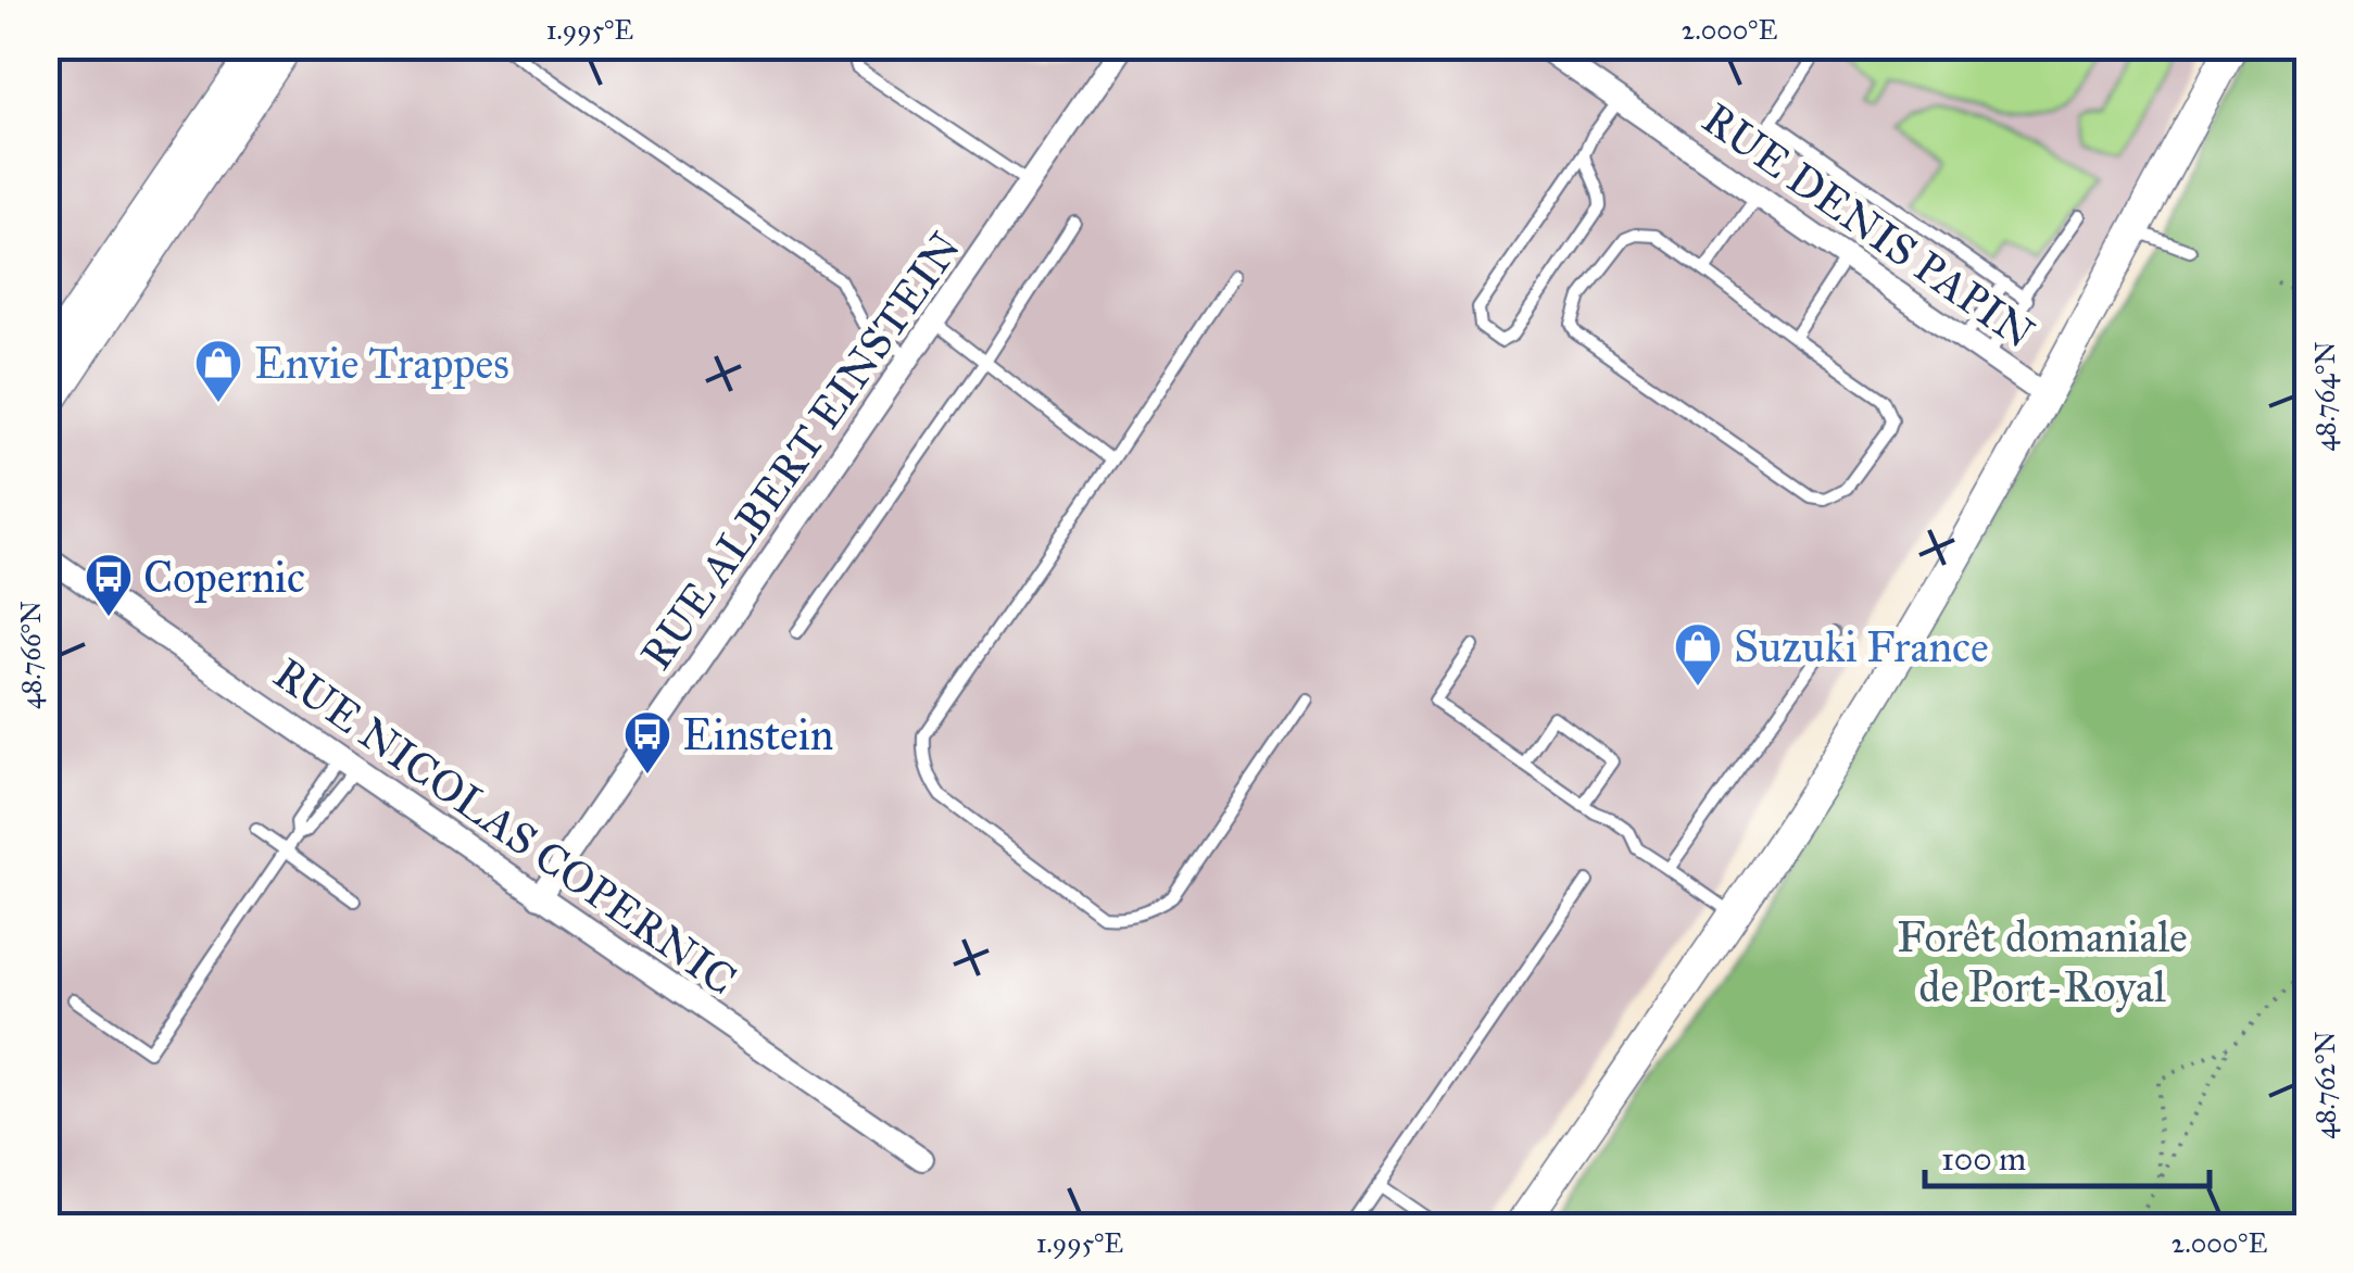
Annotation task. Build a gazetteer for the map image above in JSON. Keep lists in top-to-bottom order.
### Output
{
  "streets": {
    "street": ["RUE DENIS PAPIN", "RUE ALBERT EINSTEIN", "RUE NICOLAS COPERNIC"]
  },
  "crossings": [
    ["RUE ALBERT EINSTEIN", "RUE NICOLAS COPERNIC"]
  ],
  "parks": ["Forêt domaniale de Port-Royal"],
  "places": {
    "shop": ["Envie Trappes", "Suzuki France"],
    "bus stop": ["Copernic", "Einstein"]
  },
  "scale_bar": "100 m",
  "coordinates": [
    "1.995°E",
    "2.000°E",
    "48.764°N",
    "48.766°N",
    "48.762°N"
  ]
}
